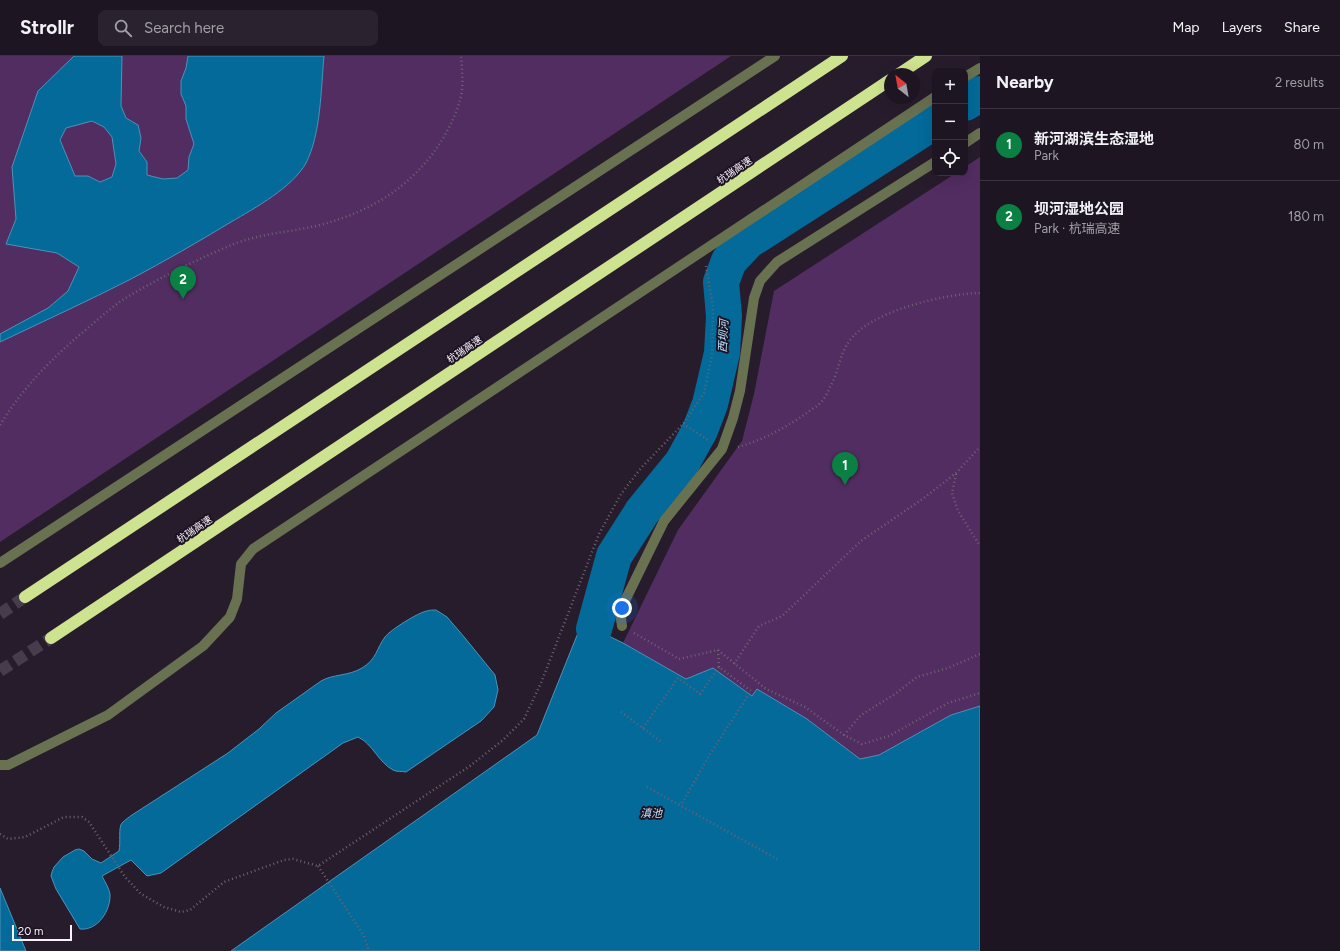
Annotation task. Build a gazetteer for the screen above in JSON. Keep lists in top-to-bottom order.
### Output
{
  "streets": {
    "highway": ["杭瑞高速"]
  },
  "water": ["西坝河", "滇池"],
  "scale_bar": "20 m",
  "north": "top left",
  "page": {
    "header": "Strollr",
    "search": "Search here",
    "nav": ["Map", "Layers", "Share"],
    "heading": ["Nearby", "2 results"],
    "map_buttons": ["+", "−"],
    "list": [
      {
        "mark": "1",
        "name": "新河湖滨生态湿地",
        "note": "Park",
        "value": "80 m"
      },
      {
        "mark": "2",
        "name": "坝河湿地公园",
        "note": "Park · 杭瑞高速",
        "value": "180 m"
      }
    ],
    "pins": ["2", "1"],
    "scale": "20 m"
  }
}
